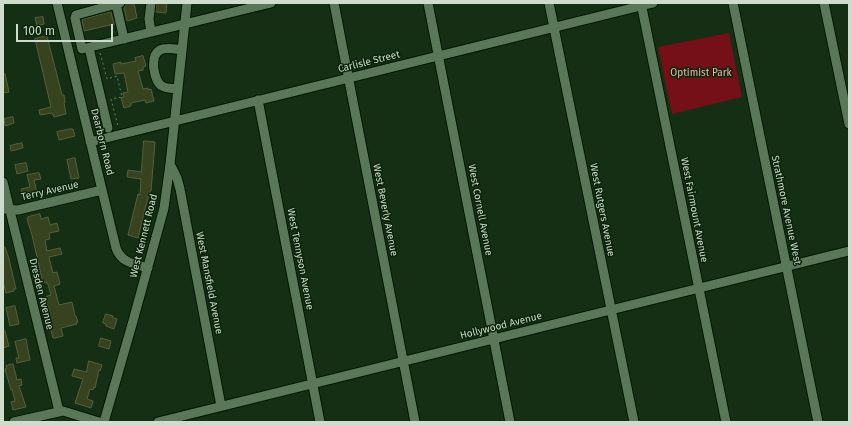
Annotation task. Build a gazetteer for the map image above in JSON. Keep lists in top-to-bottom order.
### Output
{
  "streets": {
    "street": [
      "Carlisle Street",
      "Dearborn Road",
      "Terry Avenue",
      "West Beverly Avenue",
      "West Cornell Avenue",
      "West Rutgers Avenue",
      "West Fairmount Avenue",
      "Strathmore Avenue West",
      "West Kennett Road",
      "West Tennyson Avenue",
      "West Mansfield Avenue",
      "Dresden Avenue",
      "Hollywood Avenue"
    ]
  },
  "crossings": [
    ["Carlisle Street", "Dearborn Road"],
    ["Carlisle Street", "West Beverly Avenue"],
    ["Carlisle Street", "West Cornell Avenue"],
    ["Carlisle Street", "West Rutgers Avenue"],
    ["Carlisle Street", "West Fairmount Avenue"],
    ["Carlisle Street", "West Kennett Road"],
    ["Carlisle Street", "West Tennyson Avenue"],
    ["Dearborn Road", "Terry Avenue"],
    ["Dearborn Road", "West Kennett Road"],
    ["Terry Avenue", "Dresden Avenue"],
    ["West Beverly Avenue", "Hollywood Avenue"],
    ["West Cornell Avenue", "Hollywood Avenue"],
    ["West Rutgers Avenue", "Hollywood Avenue"],
    ["West Fairmount Avenue", "Hollywood Avenue"],
    ["Strathmore Avenue West", "Hollywood Avenue"],
    ["West Kennett Road", "West Mansfield Avenue"],
    ["West Tennyson Avenue", "Hollywood Avenue"],
    ["West Mansfield Avenue", "Hollywood Avenue"]
  ],
  "parks": ["Optimist Park"],
  "scale_bar": "100 m"
}
